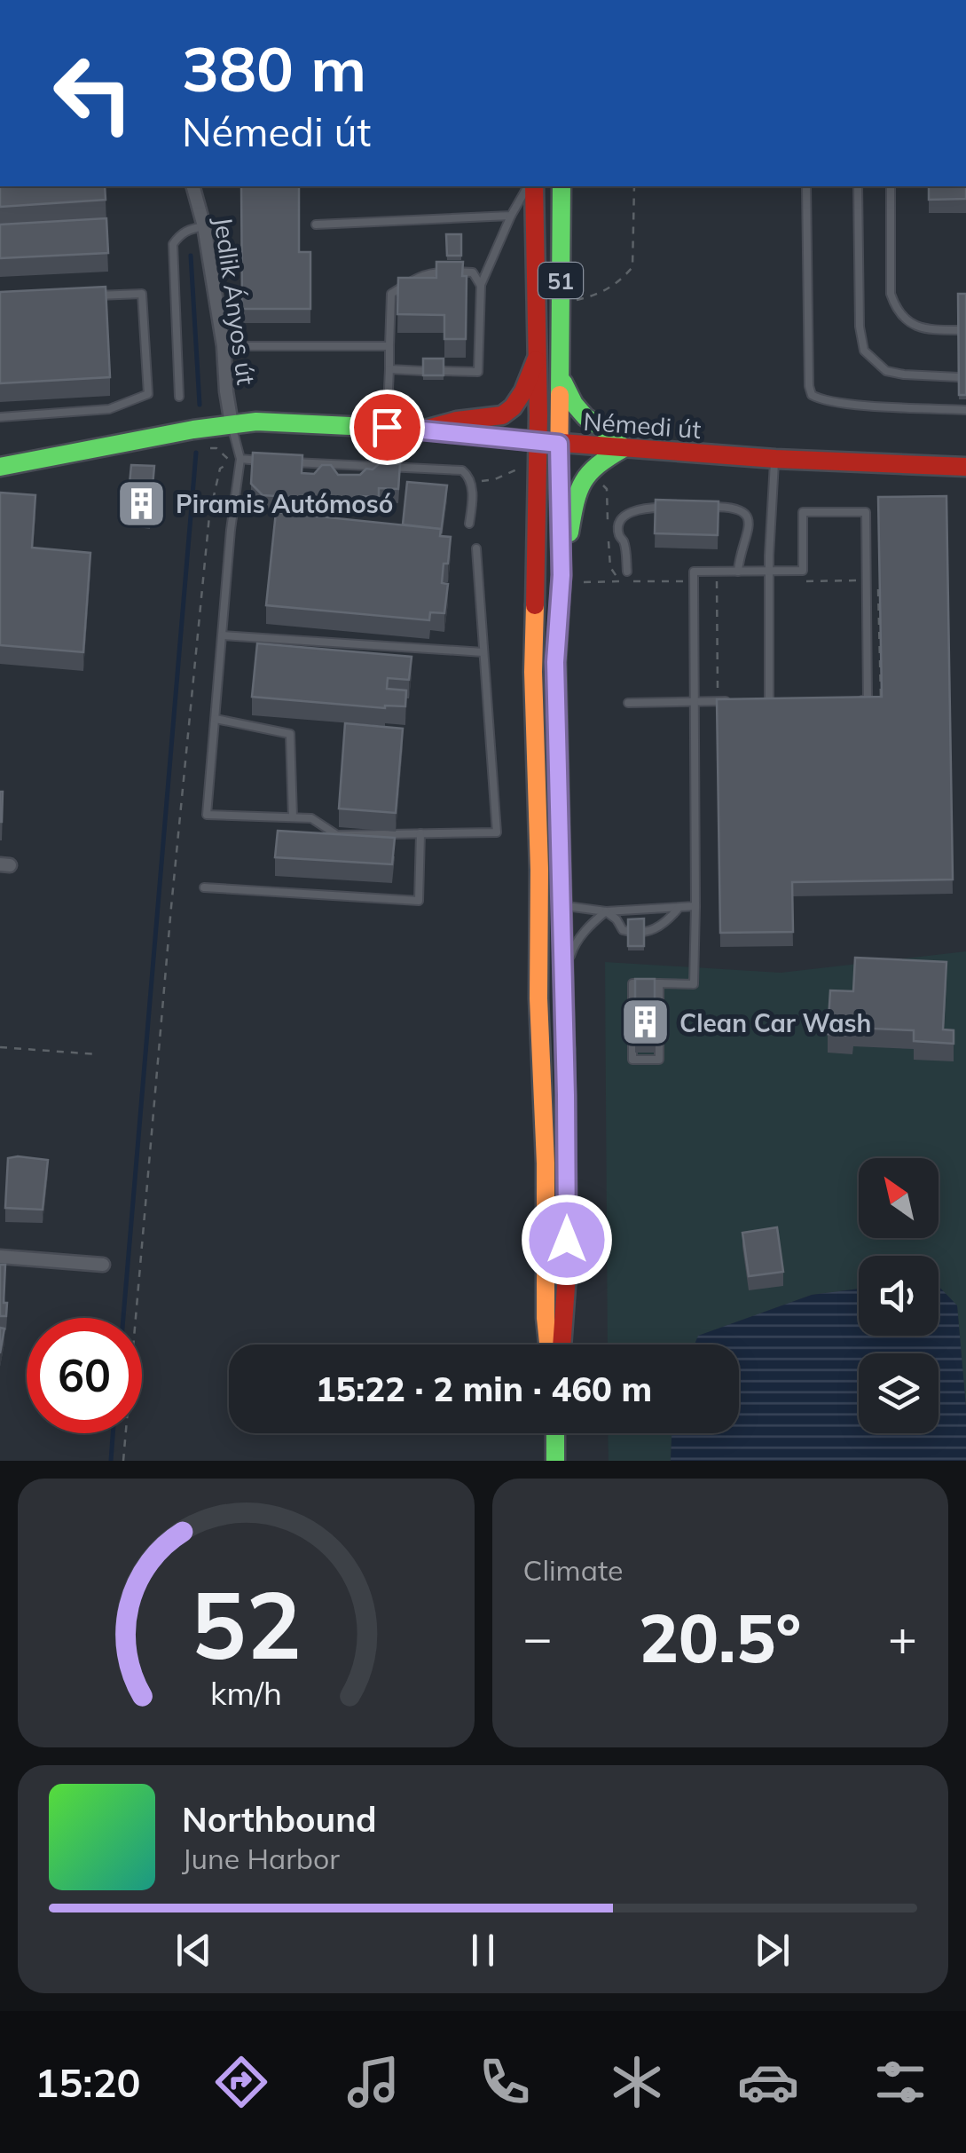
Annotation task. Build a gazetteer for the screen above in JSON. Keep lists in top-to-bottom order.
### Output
{
  "streets": {
    "main road": ["51", "Némedi út"],
    "street": ["Jedlik Ányos út"]
  },
  "crossings": [
    ["51", "Némedi út"],
    ["Jedlik Ányos út", "Némedi út"]
  ],
  "places": {
    "building": ["Piramis Autómosó", "Clean Car Wash"]
  },
  "north": "top left",
  "page": {
    "turn": ["380 m", "Némedi út"],
    "limit": "60",
    "trip": "15:22 · 2 min · 460 m",
    "tile": "Climate",
    "heat": ["−", "20.5°", "+"],
    "song": ["Northbound", "June Harbor"],
    "tabs": "15:20",
    "gauge": ["52", "km/h"]
  }
}
